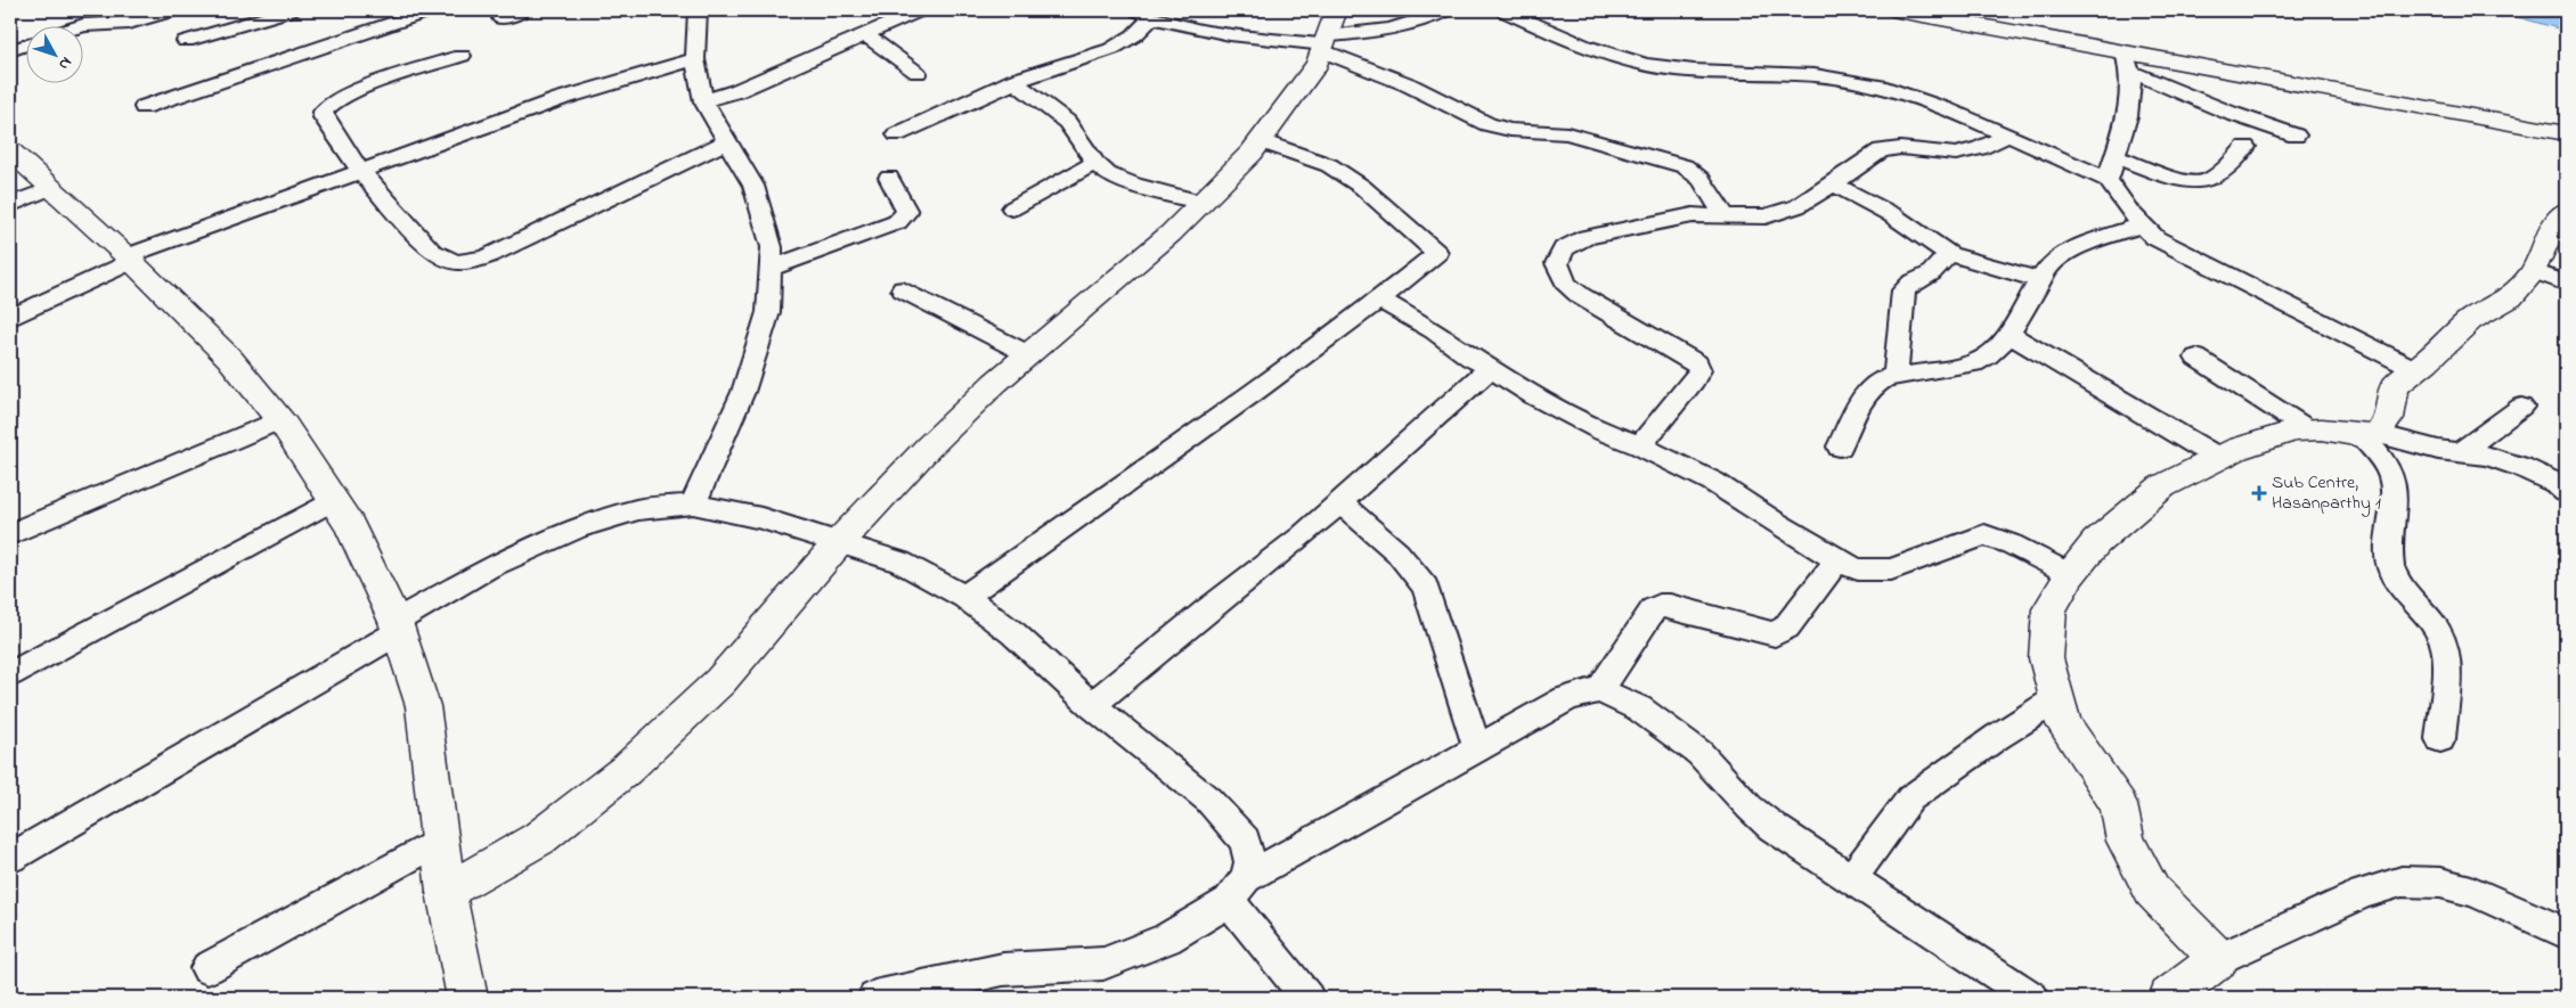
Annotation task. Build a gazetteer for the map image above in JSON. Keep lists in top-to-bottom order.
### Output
{
  "places": {
    "health": ["Sub Centre, Hasanparthy 1"]
  },
  "north": "bottom right"
}
